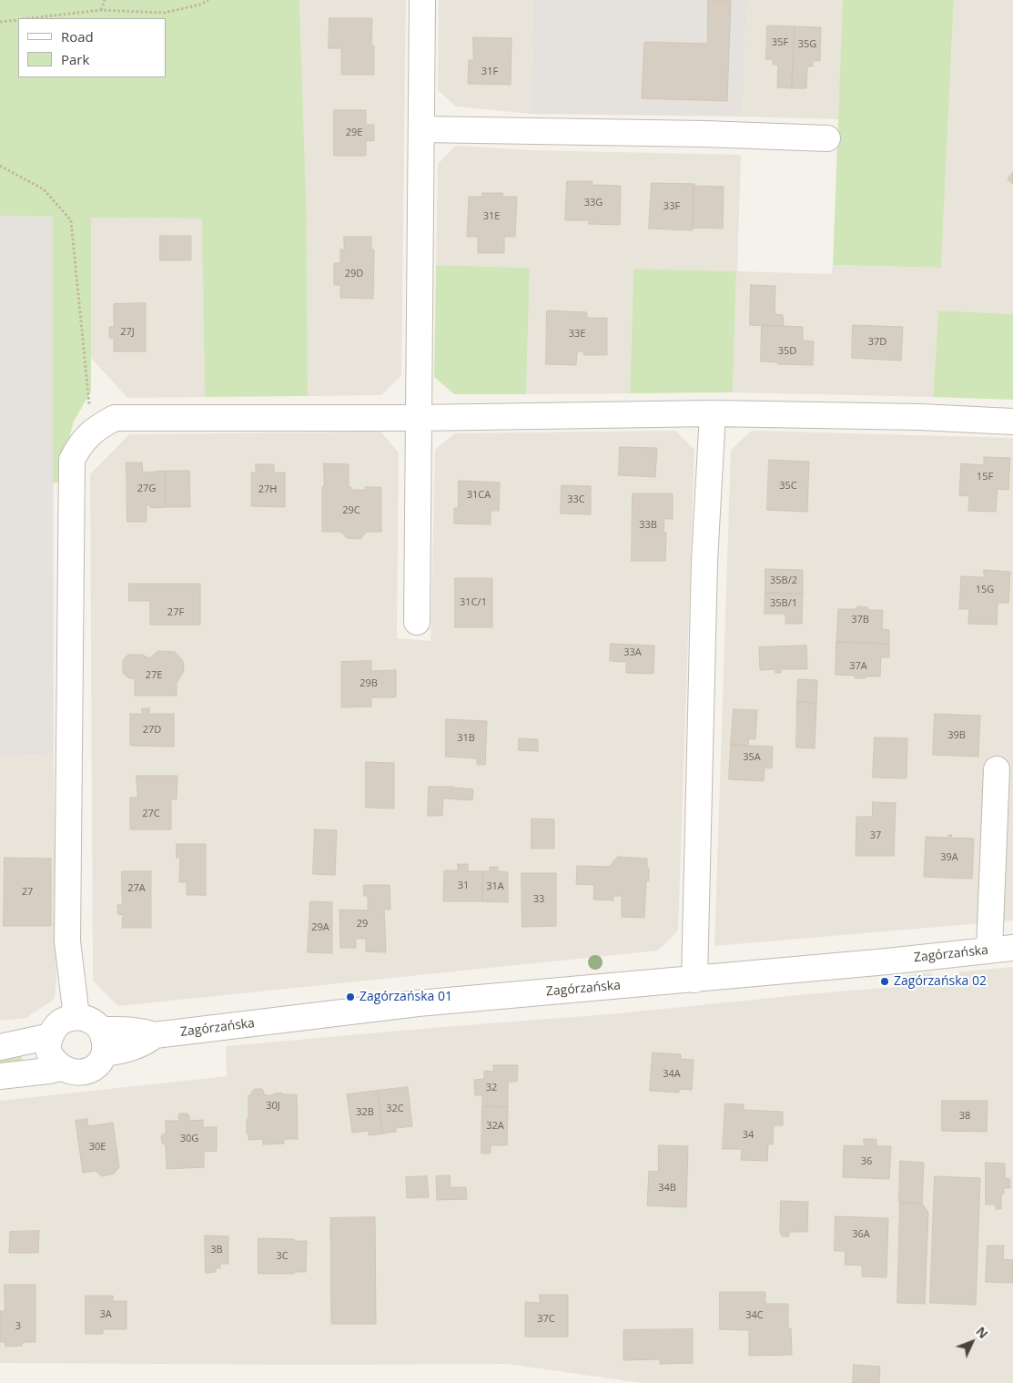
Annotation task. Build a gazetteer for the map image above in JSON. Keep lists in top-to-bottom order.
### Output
{
  "streets": {
    "street": ["Zagórzańska"]
  },
  "places": ["Zagórzańska 02", "Zagórzańska 01"],
  "house_numbers": [
    "35F",
    "35G",
    "31F",
    "29E",
    "33G",
    "33F",
    "31E",
    "29D",
    "27J",
    "33E",
    "37D",
    "35D",
    "15F",
    "35C",
    "27G",
    "27H",
    "31CA",
    "33C",
    "29C",
    "33B",
    "35B/2",
    "15G",
    "31C/1",
    "35B/1",
    "27F",
    "37B",
    "33A",
    "37A",
    "27E",
    "29B",
    "27D",
    "39B",
    "31B",
    "35A",
    "27C",
    "37",
    "39A",
    "31",
    "31A",
    "27A",
    "27",
    "33",
    "29",
    "29A",
    "34A",
    "32",
    "30J",
    "32C",
    "32B",
    "38",
    "32A",
    "34",
    "30G",
    "30E",
    "36",
    "34B",
    "36A",
    "3B",
    "3C",
    "3A",
    "34C",
    "37C",
    "3"
  ],
  "legend": ["Road", "Park"],
  "north": "top right"
}
